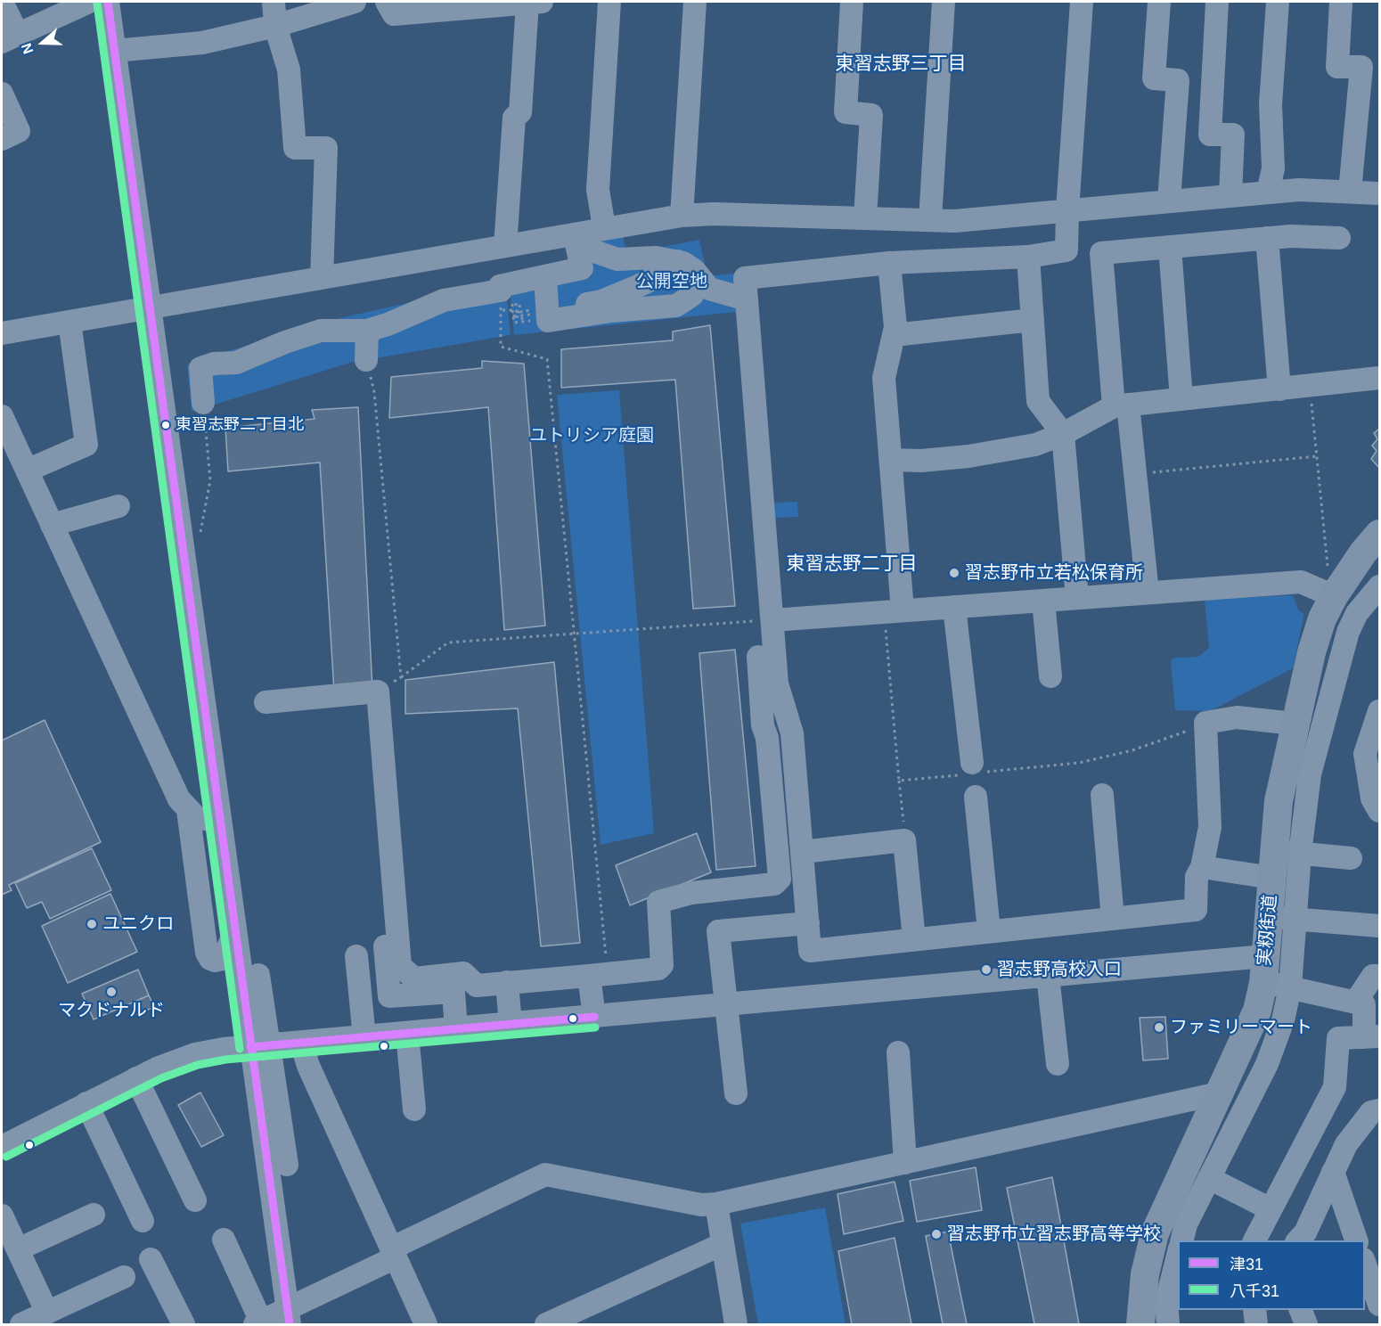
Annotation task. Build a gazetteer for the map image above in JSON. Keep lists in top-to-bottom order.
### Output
{
  "streets": {
    "main road": ["実籾街道"]
  },
  "districts": ["東習志野三丁目", "東習志野二丁目"],
  "parks": ["公開空地", "ユトリシア庭園"],
  "places": [
    "東習志野二丁目北",
    "習志野市立若松保育所",
    "ユニクロ",
    "習志野高校入口",
    "マクドナルド",
    "ファミリーマート",
    "習志野市立習志野高等学校"
  ],
  "lines": ["transit line 津31", "transit line 八千31"],
  "legend": ["津31", "八千31"],
  "north": "left"
}
